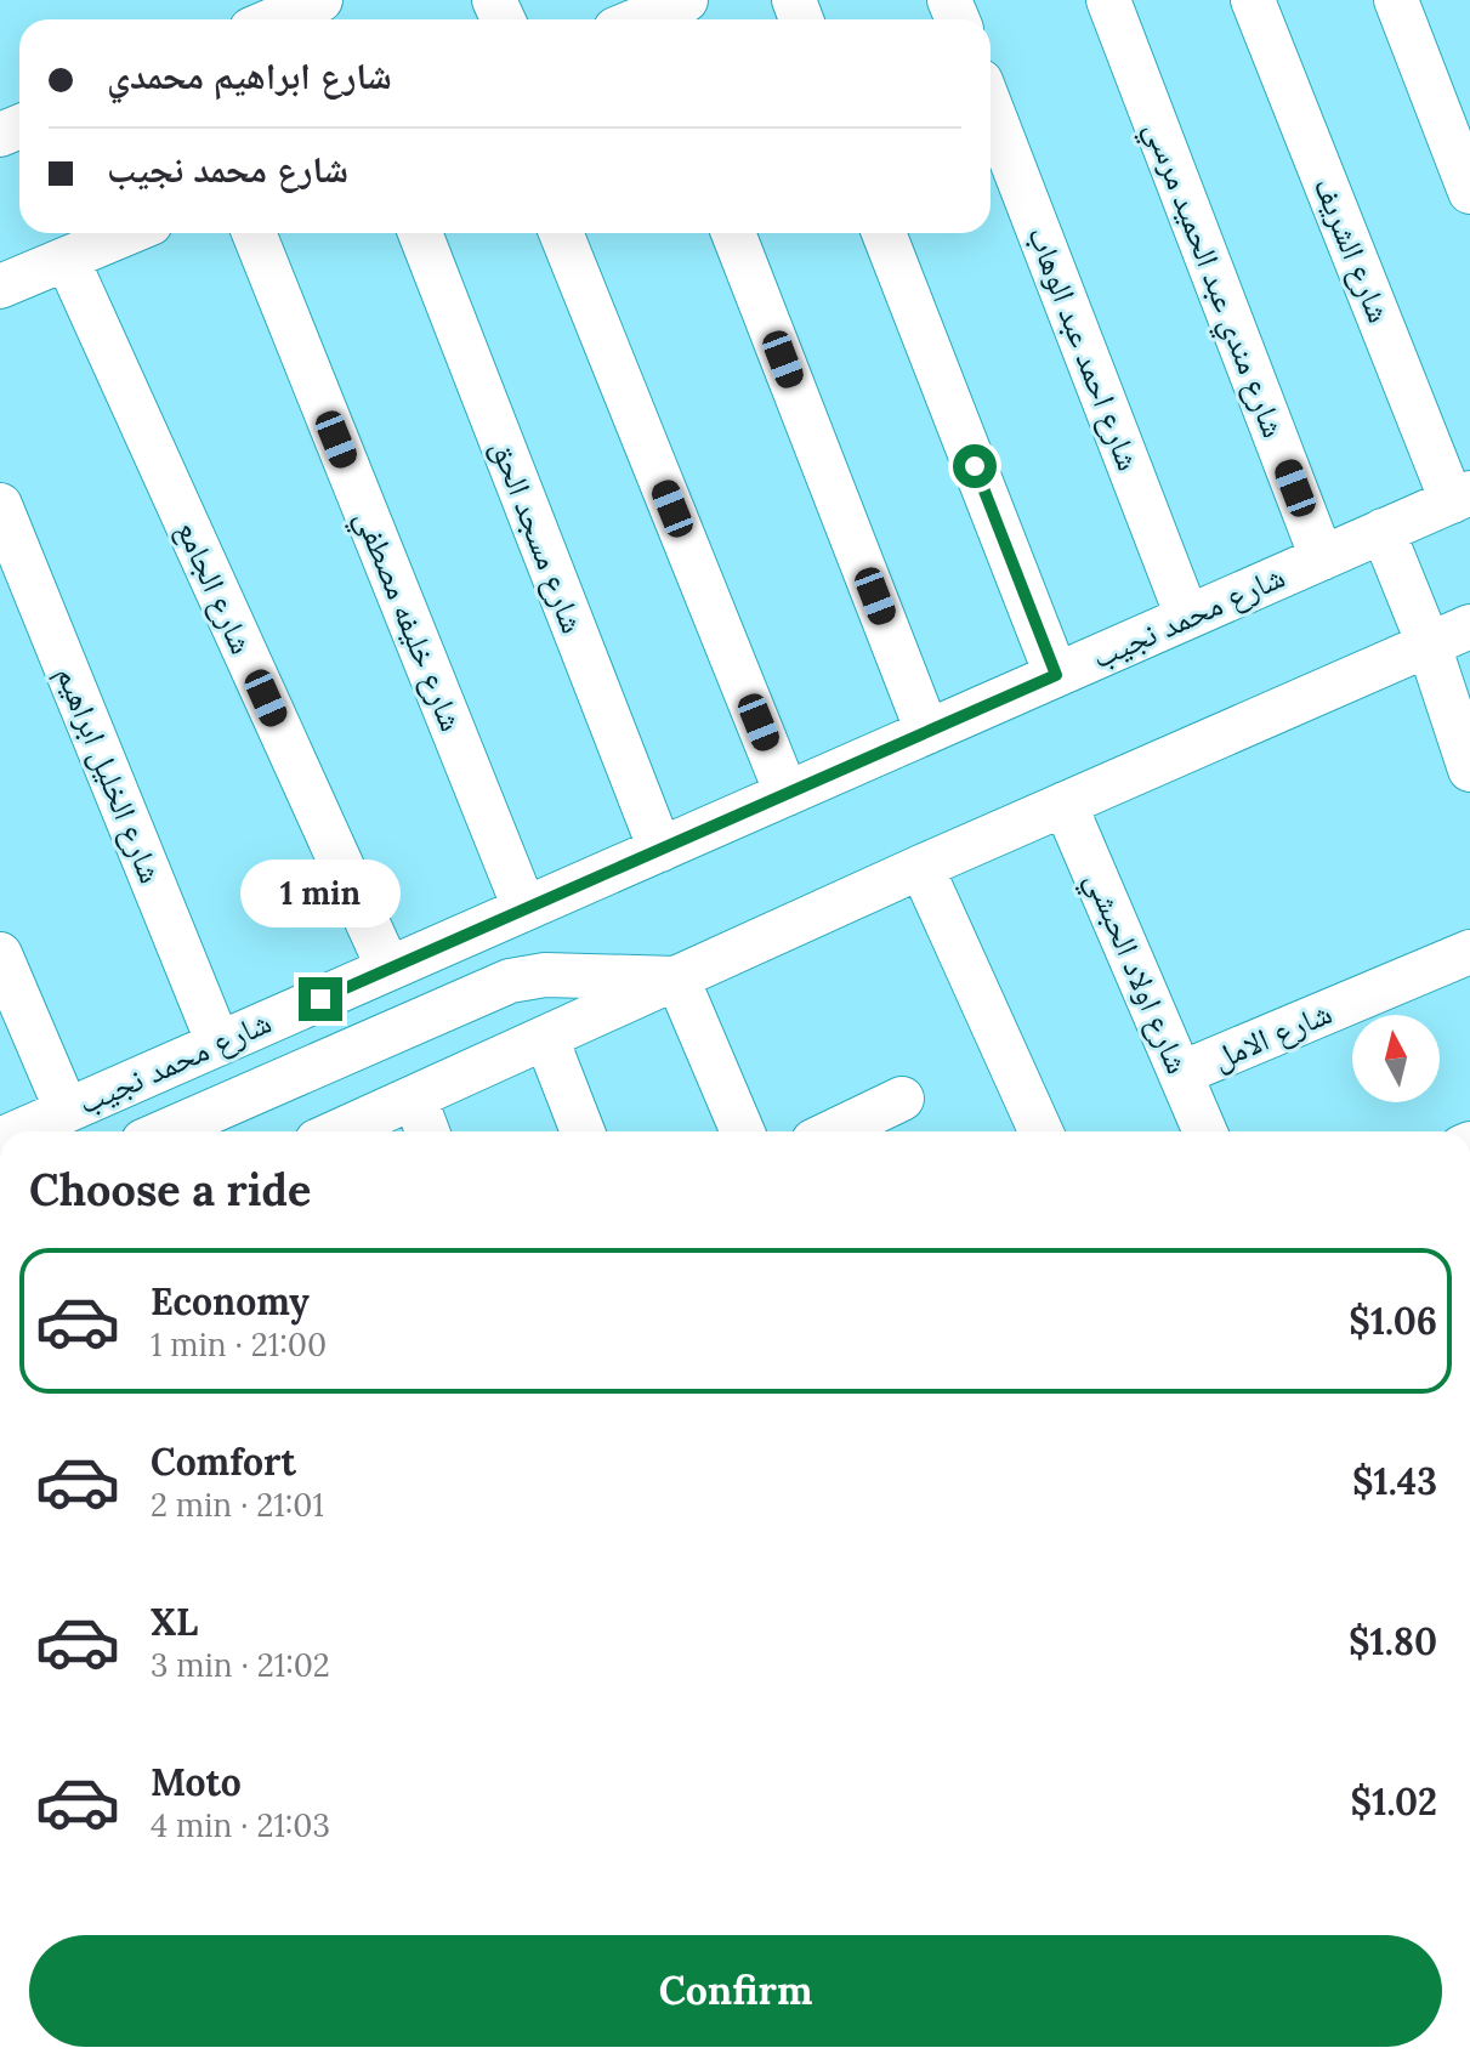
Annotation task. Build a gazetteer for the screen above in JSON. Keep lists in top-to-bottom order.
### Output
{
  "streets": {
    "street": [
      "شارع الشريف",
      "شارع مندي عبد الحميد مرسي",
      "شارع احمد عبد الوهاب",
      "شارع مسجد الحق",
      "شارع الجامع",
      "شارع محمد نجيب",
      "شارع خليفه مصطفي",
      "شارع الخليل ابراهيم",
      "شارع اولاد الحبشي",
      "شارع الامل"
    ]
  },
  "crossings": [
    ["شارع الشريف", "شارع محمد نجيب"],
    ["شارع مندي عبد الحميد مرسي", "شارع محمد نجيب"],
    ["شارع احمد عبد الوهاب", "شارع محمد نجيب"],
    ["شارع مسجد الحق", "شارع محمد نجيب"],
    ["شارع الجامع", "شارع محمد نجيب"],
    ["شارع محمد نجيب", "شارع خليفه مصطفي"],
    ["شارع محمد نجيب", "شارع الخليل ابراهيم"],
    ["شارع اولاد الحبشي", "شارع الامل"]
  ],
  "north": "top",
  "page": {
    "banner": ["شارع ابراهيم محمدي", "شارع محمد نجيب"],
    "bubble": "1 min",
    "heading": "Choose a ride",
    "list": [
      {
        "name": "Economy",
        "note": "1 min · 21:00",
        "value": "$1.06"
      },
      {
        "name": "Comfort",
        "note": "2 min · 21:01",
        "value": "$1.43"
      },
      {
        "name": "XL",
        "note": "3 min · 21:02",
        "value": "$1.80"
      },
      {
        "name": "Moto",
        "note": "4 min · 21:03",
        "value": "$1.02"
      }
    ],
    "buttons": "Confirm"
  }
}
